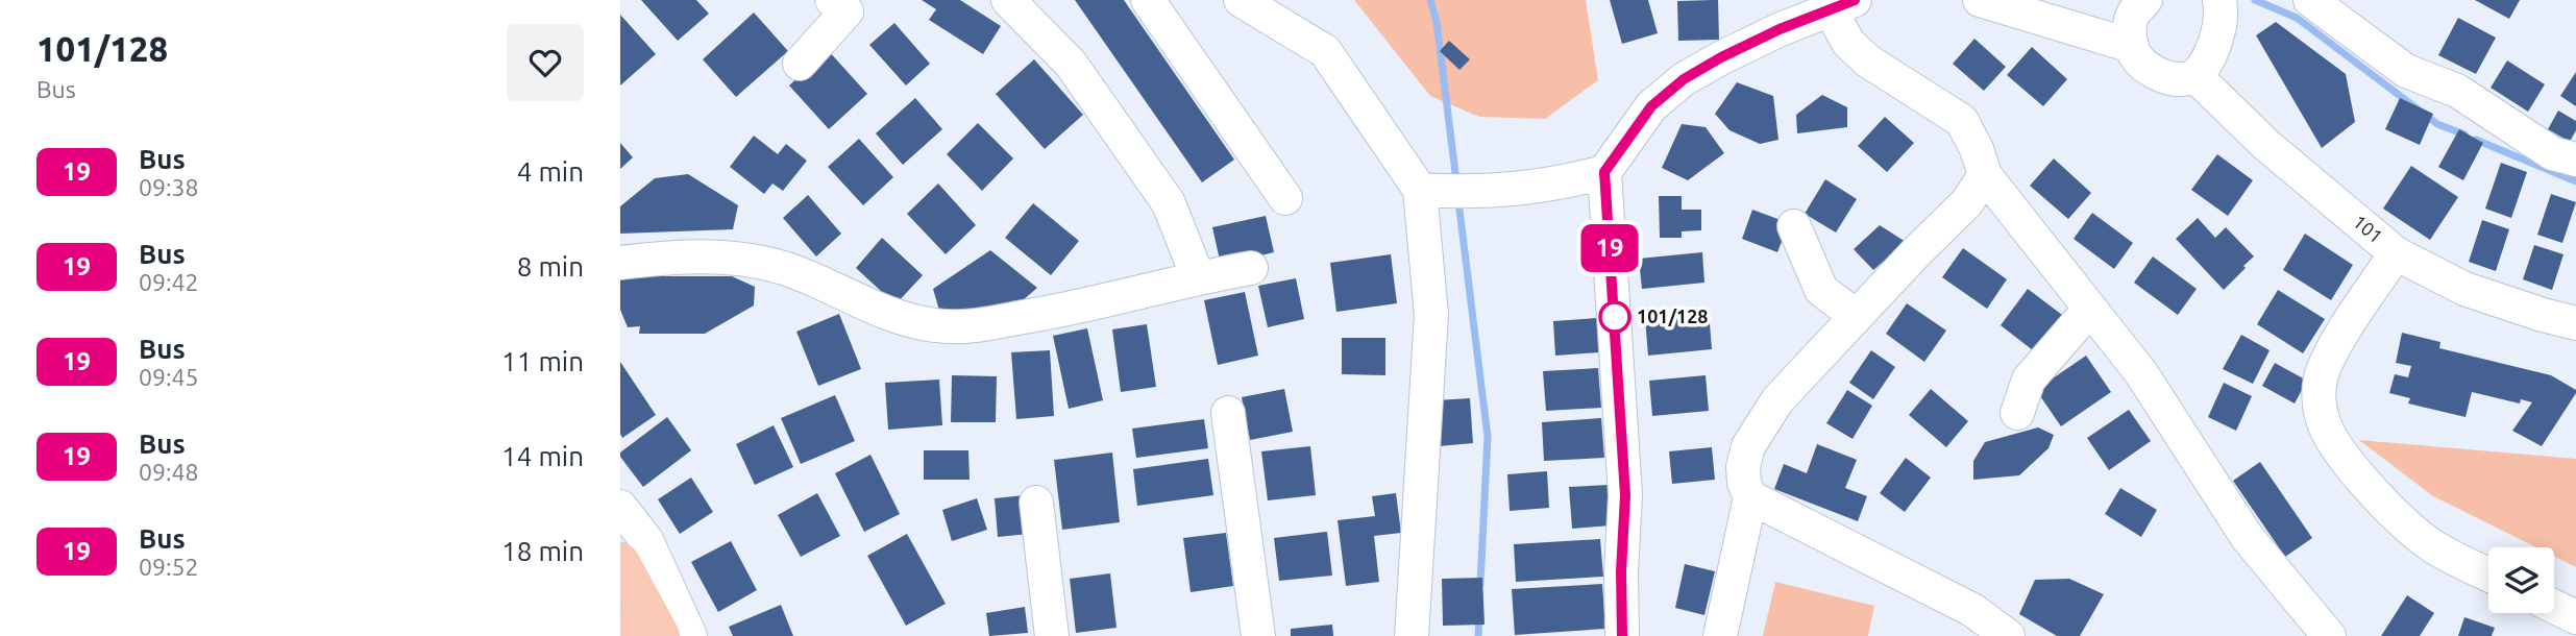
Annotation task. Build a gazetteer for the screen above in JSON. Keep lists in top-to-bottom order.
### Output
{
  "streets": {
    "street": ["101"]
  },
  "places": ["101/128"],
  "lines": ["bus line 19"],
  "page": {
    "heading": ["101/128", "Bus"],
    "on_map": "19",
    "list": [
      {
        "mark": "19",
        "name": "Bus",
        "note": "09:38",
        "value": "4 min"
      },
      {
        "mark": "19",
        "name": "Bus",
        "note": "09:42",
        "value": "8 min"
      },
      {
        "mark": "19",
        "name": "Bus",
        "note": "09:45",
        "value": "11 min"
      },
      {
        "mark": "19",
        "name": "Bus",
        "note": "09:48",
        "value": "14 min"
      },
      {
        "mark": "19",
        "name": "Bus",
        "note": "09:52",
        "value": "18 min"
      }
    ]
  }
}
